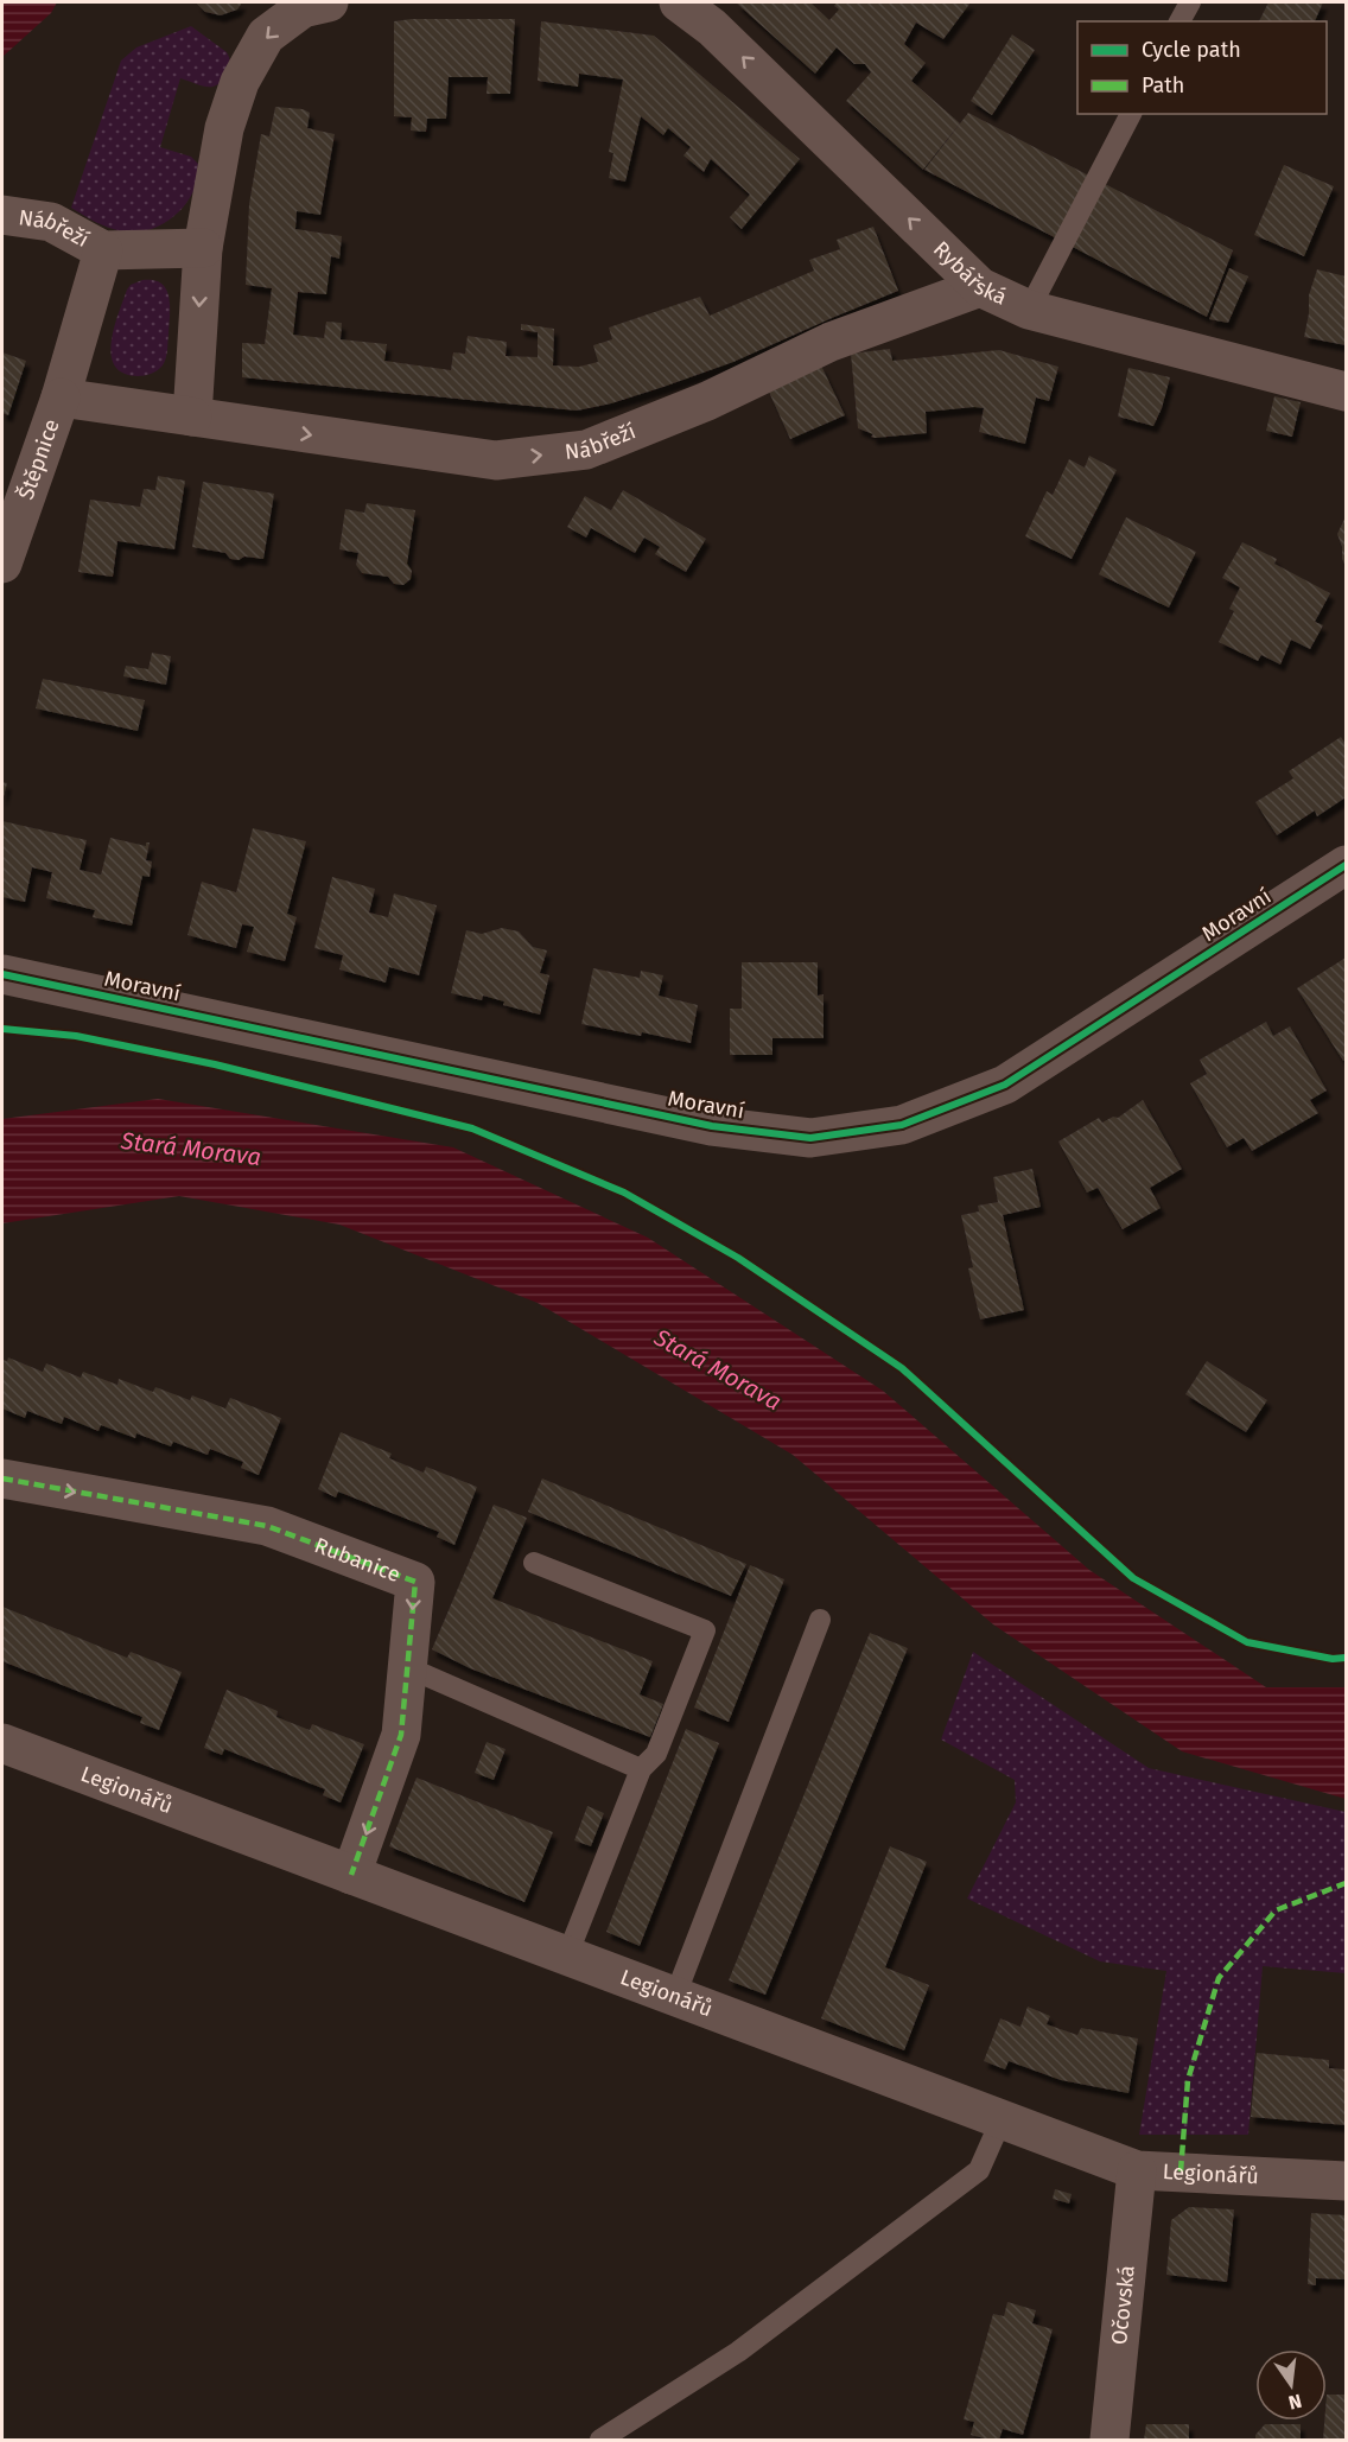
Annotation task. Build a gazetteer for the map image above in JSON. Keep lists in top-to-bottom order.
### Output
{
  "streets": {
    "street": [
      "Nábřeží",
      "Rybářská",
      "Štěpnice",
      "Moravní",
      "Rubanice",
      "Legionářů",
      "Očovská"
    ]
  },
  "crossings": [
    ["Nábřeží", "Rybářská"],
    ["Nábřeží", "Štěpnice"],
    ["Rubanice", "Legionářů"],
    ["Legionářů", "Očovská"]
  ],
  "one_way": ["Nábřeží", "Rybářská"],
  "water": ["Stará Morava"],
  "legend": ["Cycle path", "Path"],
  "north": "bottom"
}
